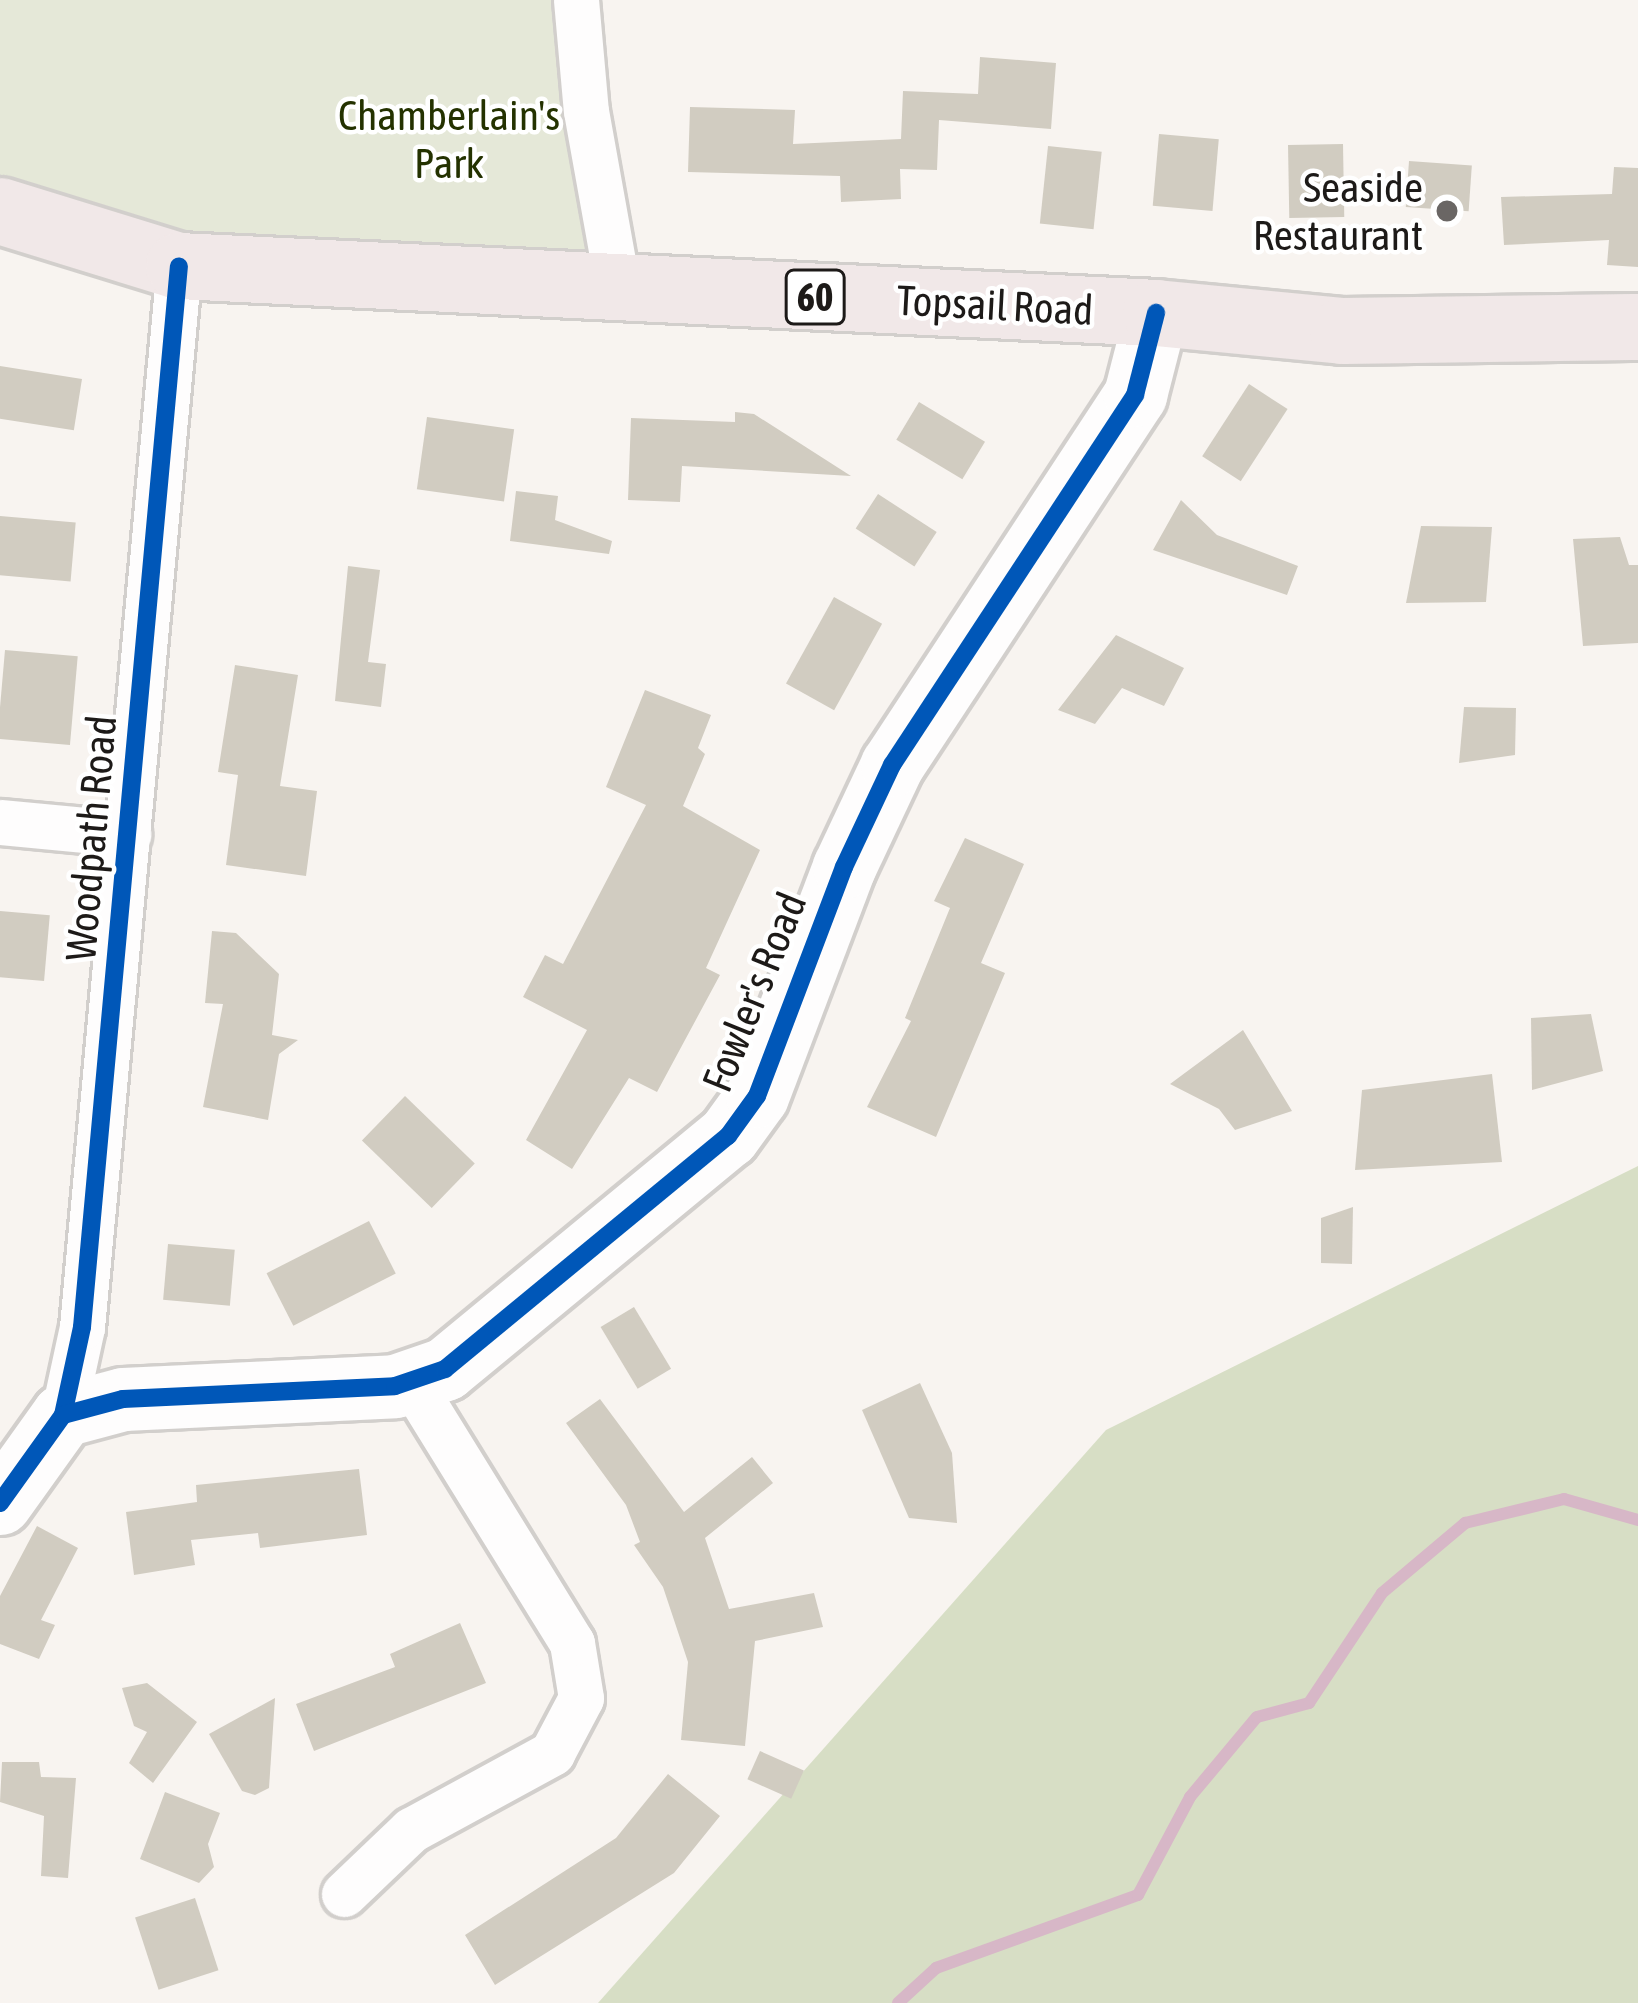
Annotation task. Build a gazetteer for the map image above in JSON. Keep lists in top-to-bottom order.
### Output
{
  "streets": {
    "main road": ["60", "Topsail Road"],
    "street": ["Woodpath Road", "Fowler's Road"]
  },
  "crossings": [
    ["Topsail Road", "Woodpath Road"],
    ["Topsail Road", "Fowler's Road"],
    ["Woodpath Road", "Fowler's Road"]
  ],
  "parks": ["Chamberlain's Park"],
  "places": ["Seaside Restaurant"]
}
